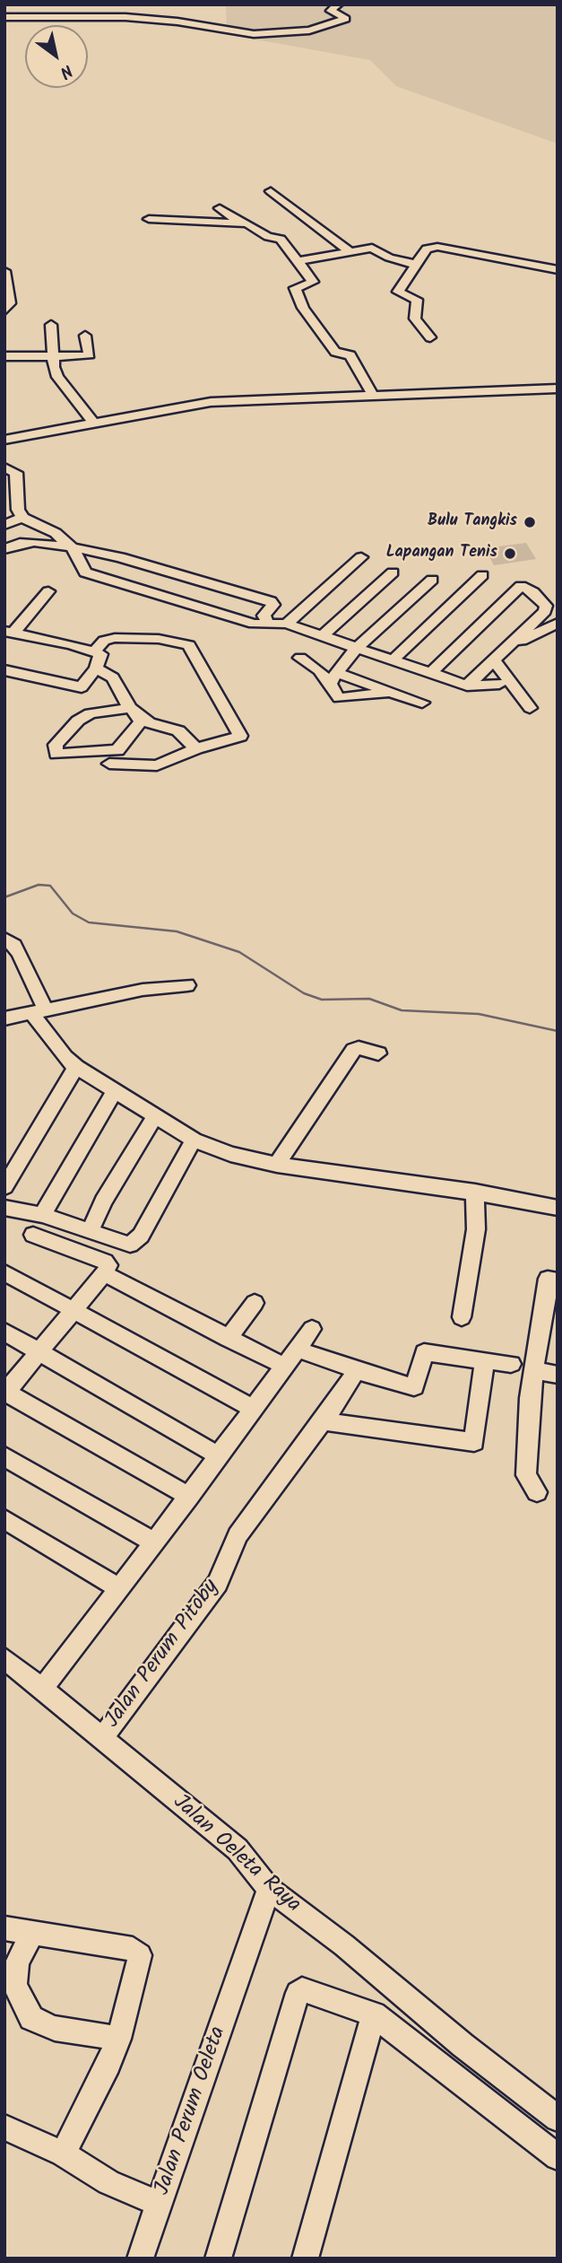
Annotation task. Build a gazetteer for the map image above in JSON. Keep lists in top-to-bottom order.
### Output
{
  "streets": {
    "street": ["Jalan Perum Pitoby", "Jalan Oeleta Raya", "Jalan Perum Oeleta"]
  },
  "crossings": [
    ["Jalan Perum Pitoby", "Jalan Oeleta Raya"],
    ["Jalan Oeleta Raya", "Jalan Perum Oeleta"]
  ],
  "places": ["Bulu Tangkis", "Lapangan Tenis"],
  "north": "bottom right"
}
